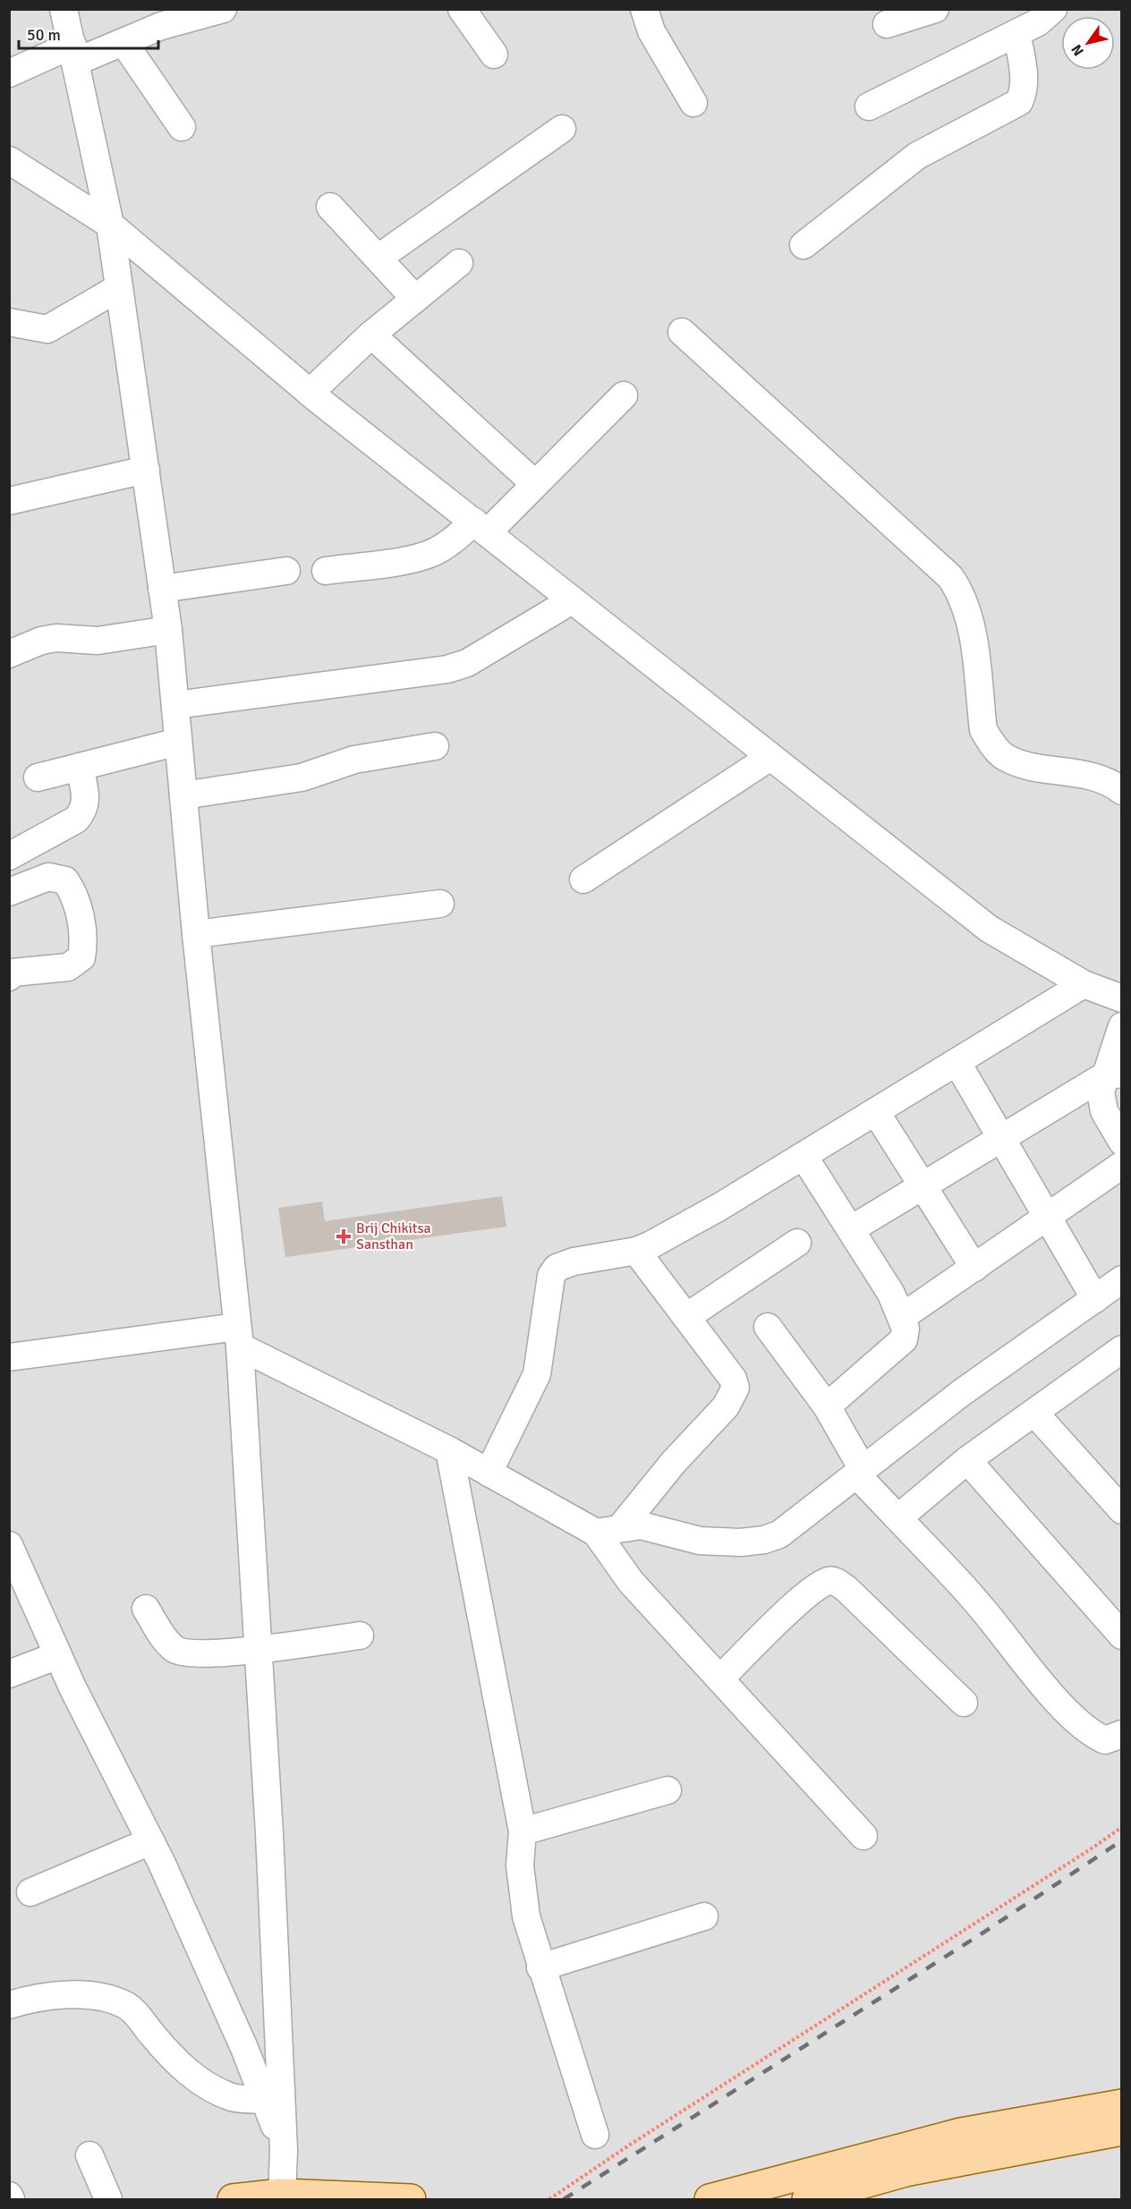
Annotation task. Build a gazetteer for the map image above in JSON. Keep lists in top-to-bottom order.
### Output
{
  "places": {
    "health": ["Brij Chikitsa Sansthan"]
  },
  "scale_bar": "50 m",
  "north": "bottom left"
}
